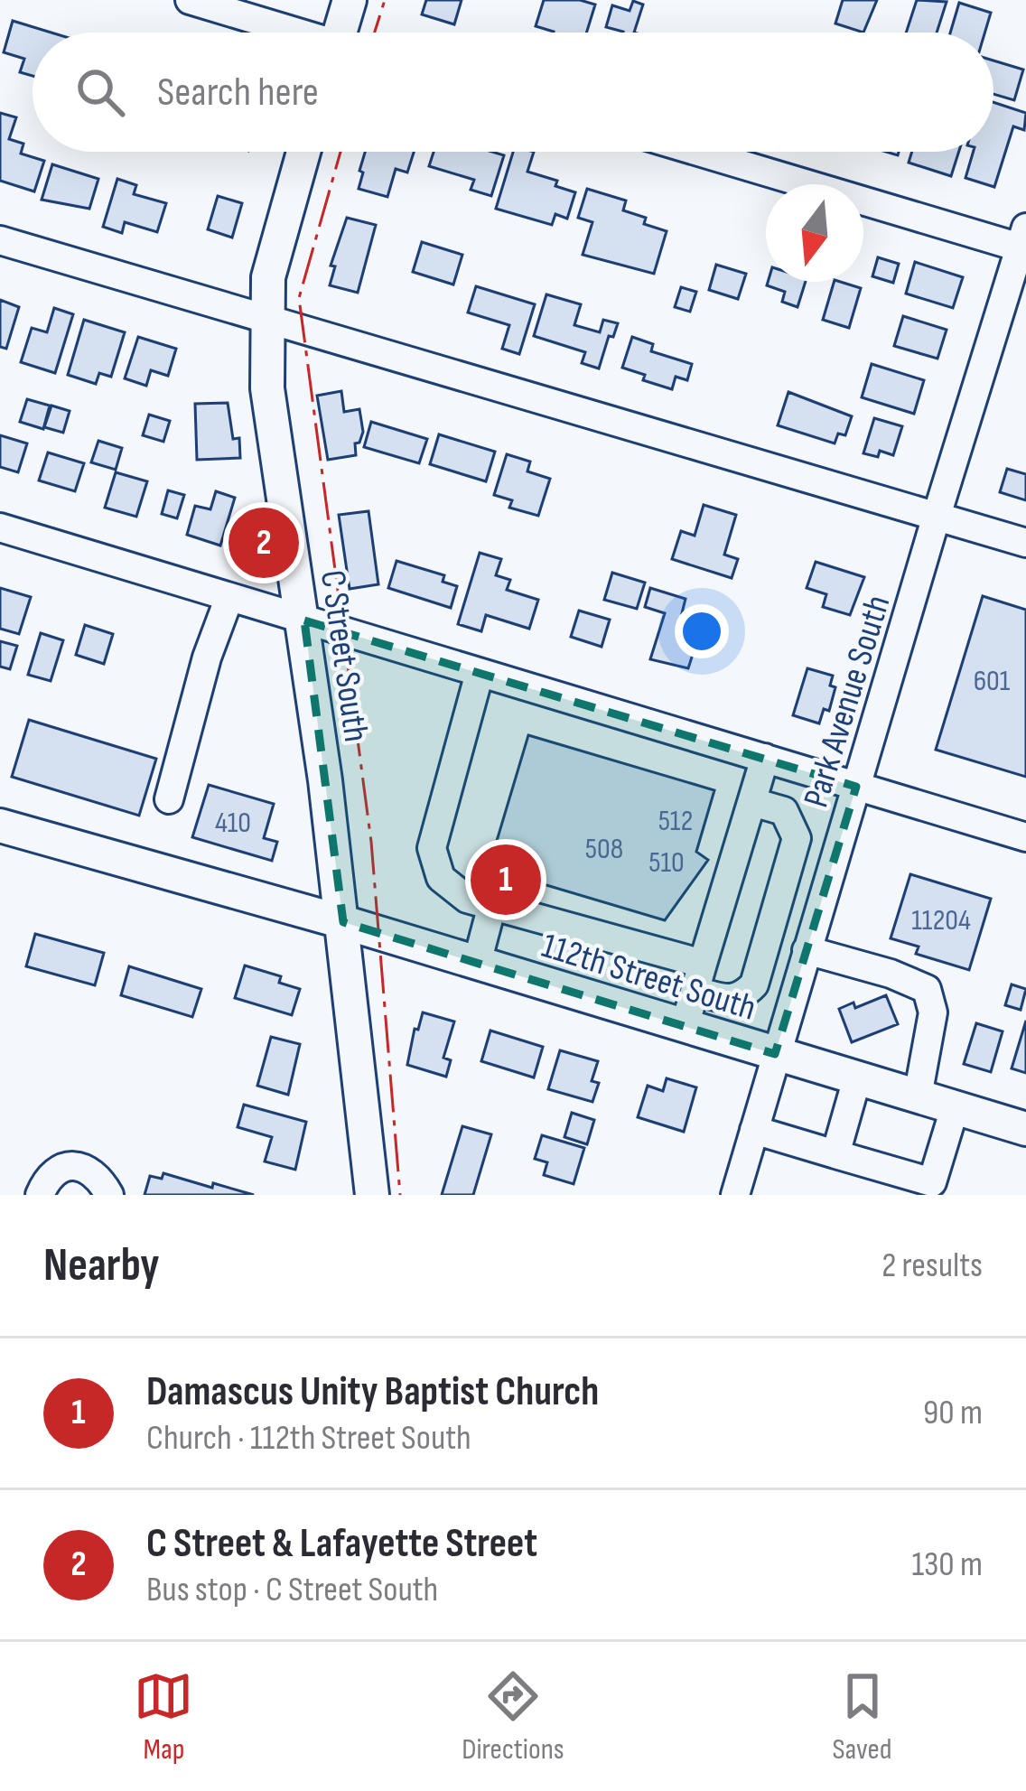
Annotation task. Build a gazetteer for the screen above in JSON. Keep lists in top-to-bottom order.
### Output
{
  "streets": {
    "main road": ["C Street South", "112th Street South"],
    "street": ["Park Avenue South"]
  },
  "crossings": [
    ["C Street South", "112th Street South"],
    ["Park Avenue South", "112th Street South"]
  ],
  "house_numbers": [
    "601",
    "512",
    "410",
    "508",
    "510",
    "11204"
  ],
  "north": "bottom",
  "page": {
    "search": "Search here",
    "pins": ["2", "1"],
    "heading": ["Nearby", "2 results"],
    "list": [
      {
        "mark": "1",
        "name": "Damascus Unity Baptist Church",
        "note": "Church · 112th Street South",
        "value": "90 m"
      },
      {
        "mark": "2",
        "name": "C Street & Lafayette Street",
        "note": "Bus stop · C Street South",
        "value": "130 m"
      }
    ],
    "nav": ["Map", "Directions", "Saved"]
  }
}
